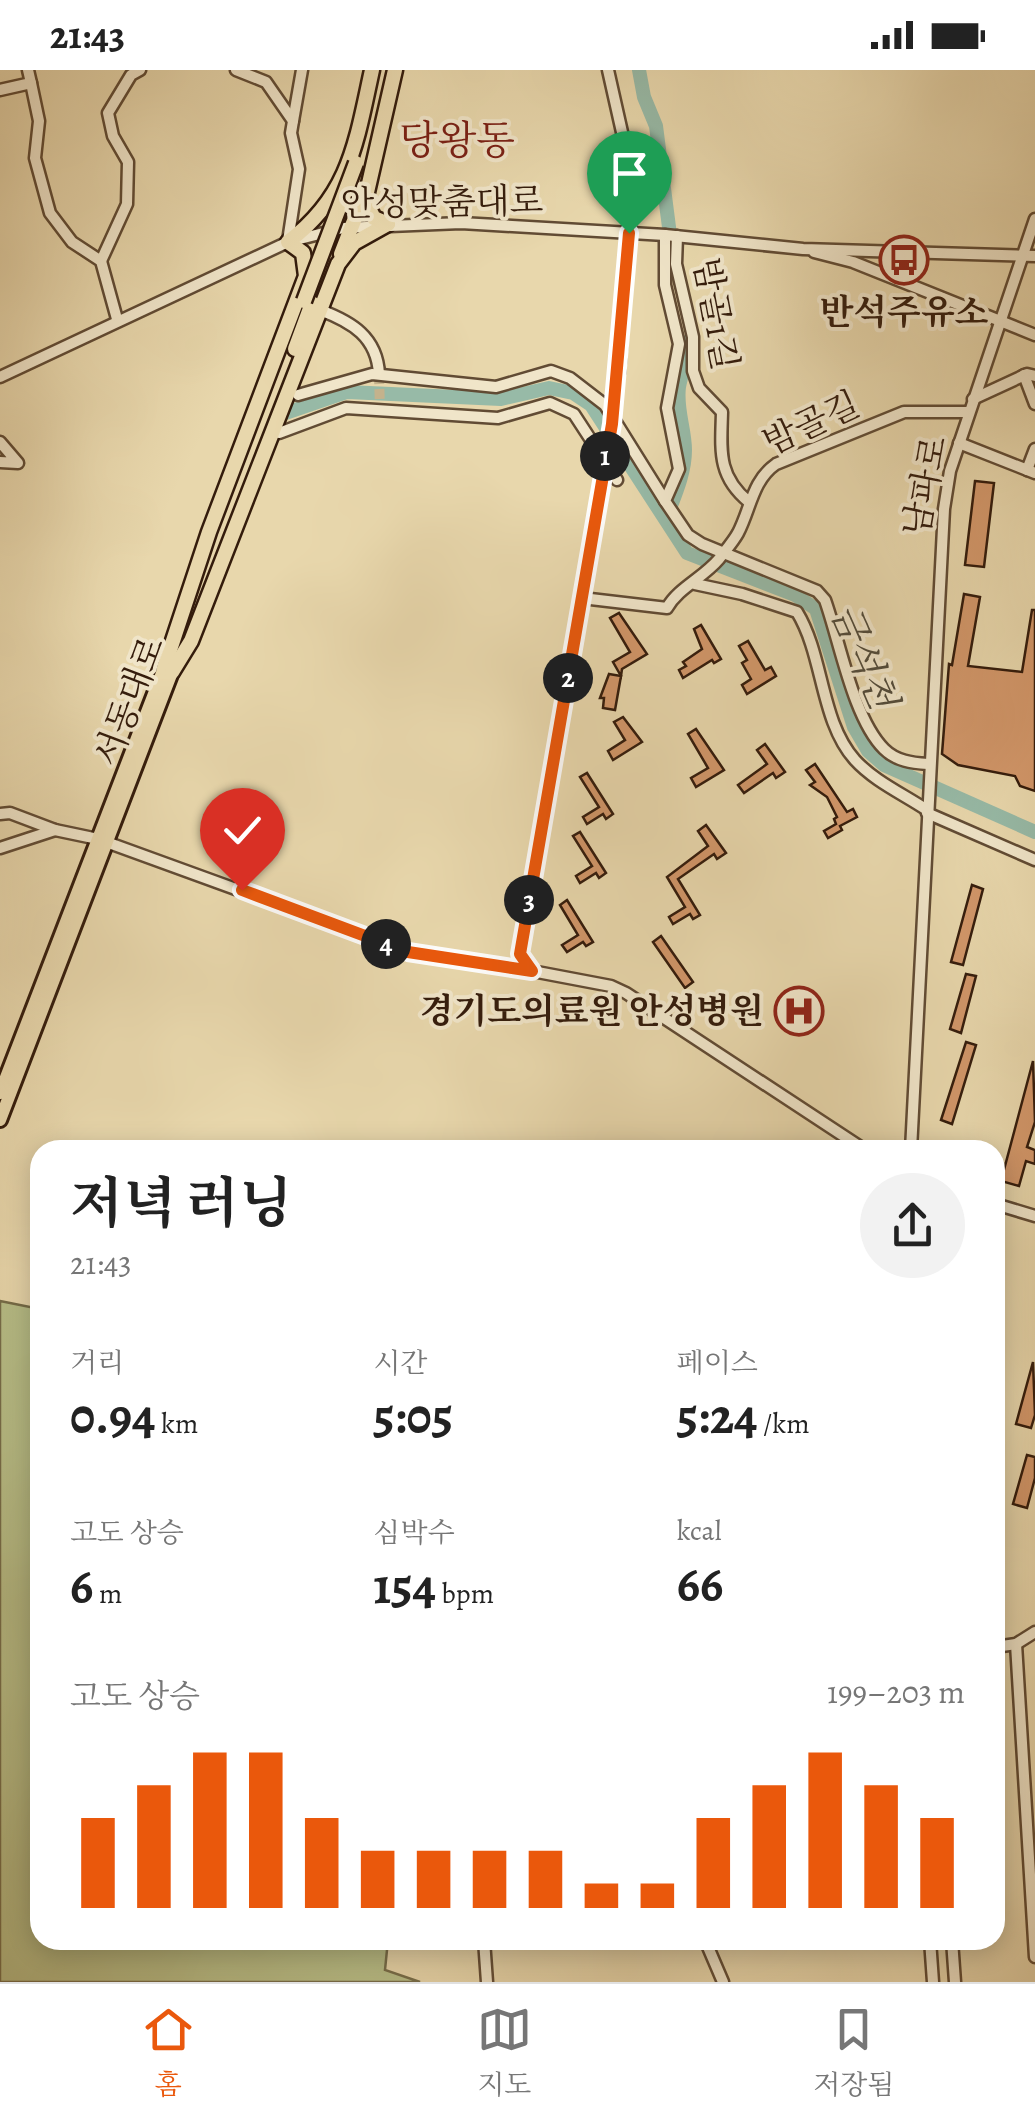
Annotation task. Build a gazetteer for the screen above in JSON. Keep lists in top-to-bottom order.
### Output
{
  "streets": {
    "highway": ["서동대로"],
    "street": [
      "안성맞춤대로",
      "밤골1길",
      "밤골길",
      "남파로"
    ]
  },
  "crossings": [
    ["안성맞춤대로", "밤골1길"],
    ["안성맞춤대로", "남파로"],
    ["밤골1길", "밤골길"],
    ["밤골길", "남파로"]
  ],
  "districts": ["당왕동"],
  "water": ["금석천"],
  "places": {
    "bus stop": ["반석주유소"],
    "hospital": ["경기도의료원 안성병원"]
  },
  "page": {
    "status": "21:43",
    "pins": [
      "1",
      "2",
      "3",
      "4"
    ],
    "heading": ["저녁 러닝", "21:43"],
    "stats": [
      ["거리", "0.94 km"],
      ["시간", "5:05"],
      ["페이스", "5:24 /km"],
      ["고도 상승", "6 m"],
      ["심박수", "154 bpm"],
      ["kcal", "66"]
    ],
    "chart": ["고도 상승", "199–203 m"],
    "tabs": ["홈", "지도", "저장됨"]
  }
}
